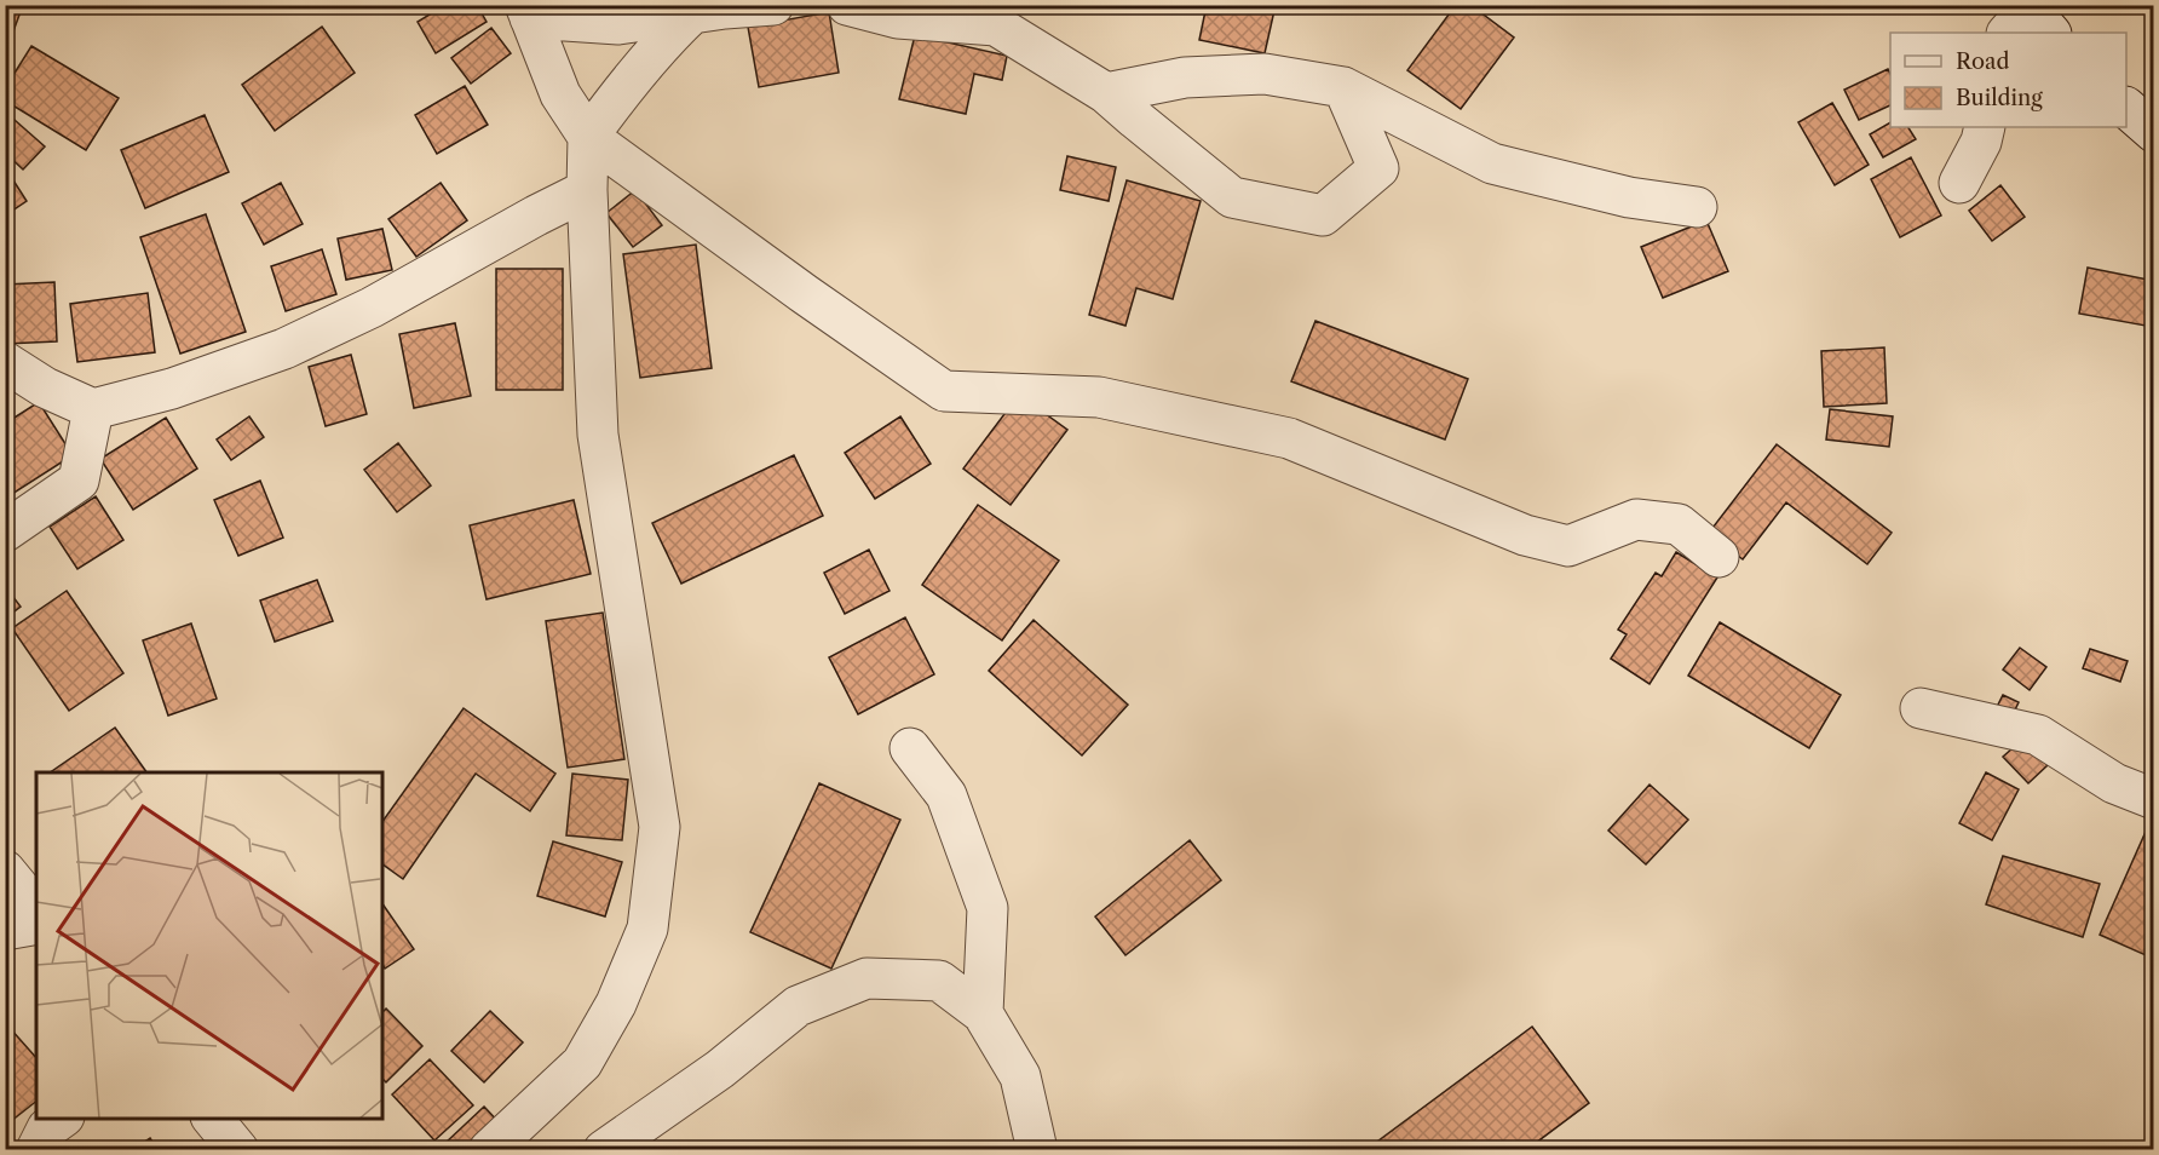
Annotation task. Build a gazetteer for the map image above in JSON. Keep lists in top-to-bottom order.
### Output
{
  "legend": ["Road", "Building"]
}
